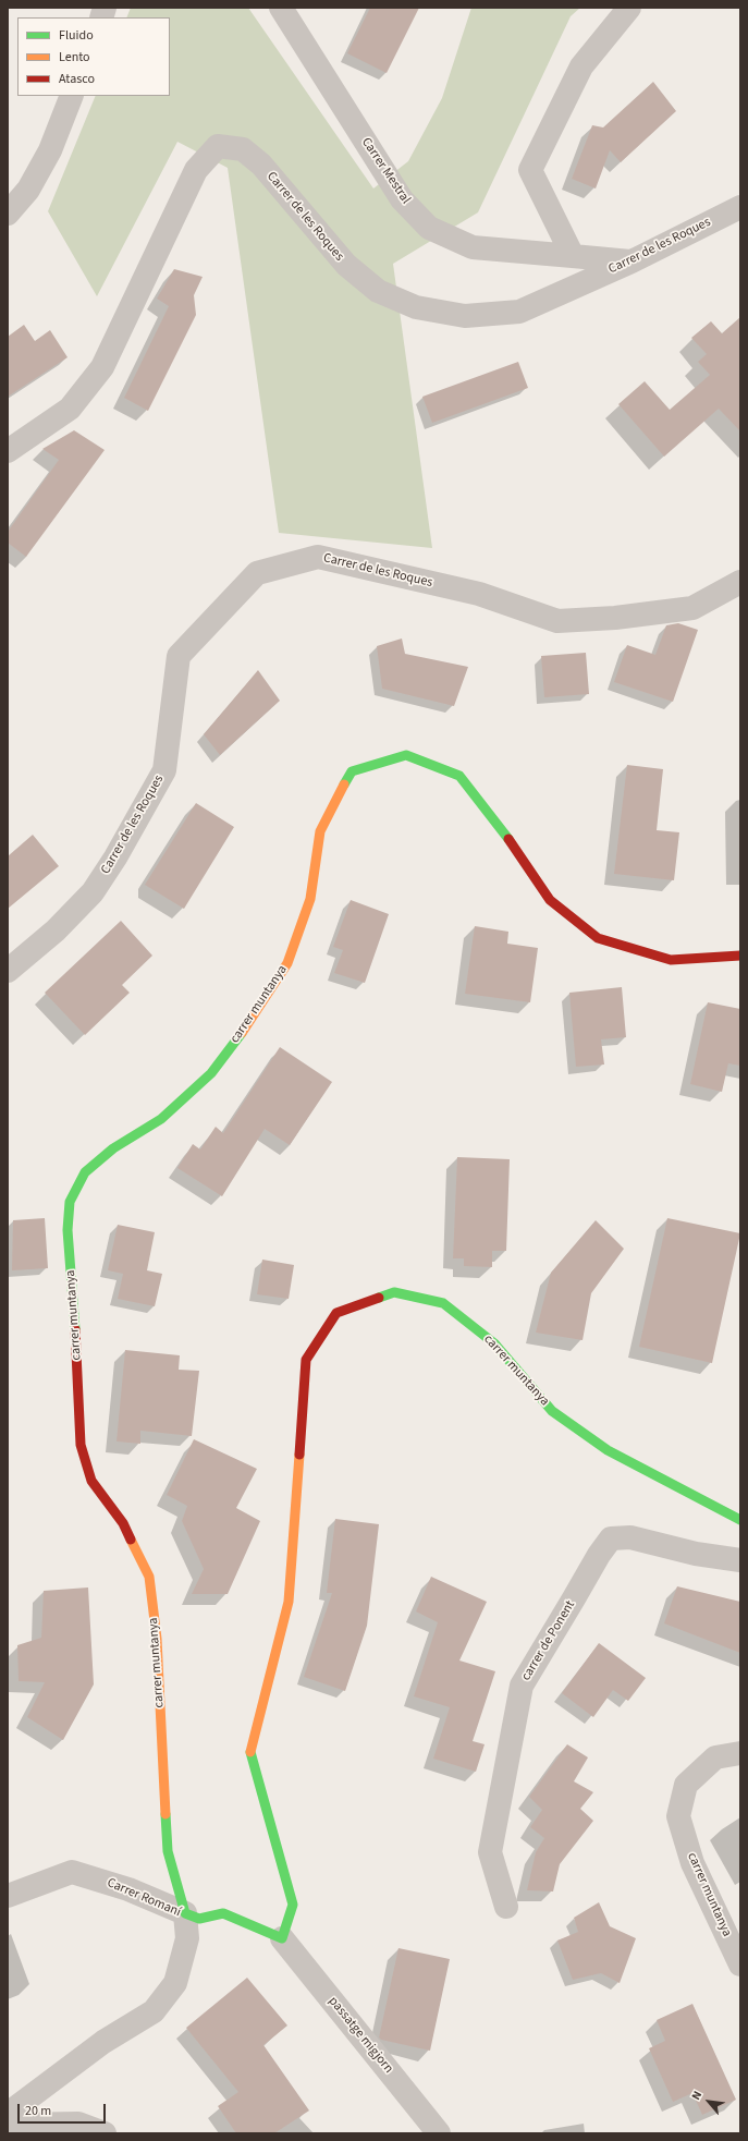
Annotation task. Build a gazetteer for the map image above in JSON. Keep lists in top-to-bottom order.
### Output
{
  "streets": {
    "street": [
      "Carrer Mestral",
      "Carrer de les Roques",
      "carrer muntanya",
      "carrer de Ponent",
      "Carrer Romaní",
      "passatge migjorn"
    ]
  },
  "crossings": [
    ["Carrer Mestral", "Carrer de les Roques"],
    ["carrer muntanya", "Carrer Romaní"],
    ["carrer muntanya", "passatge migjorn"]
  ],
  "legend": ["Fluido", "Lento", "Atasco"],
  "scale_bar": "20 m",
  "north": "top left"
}
